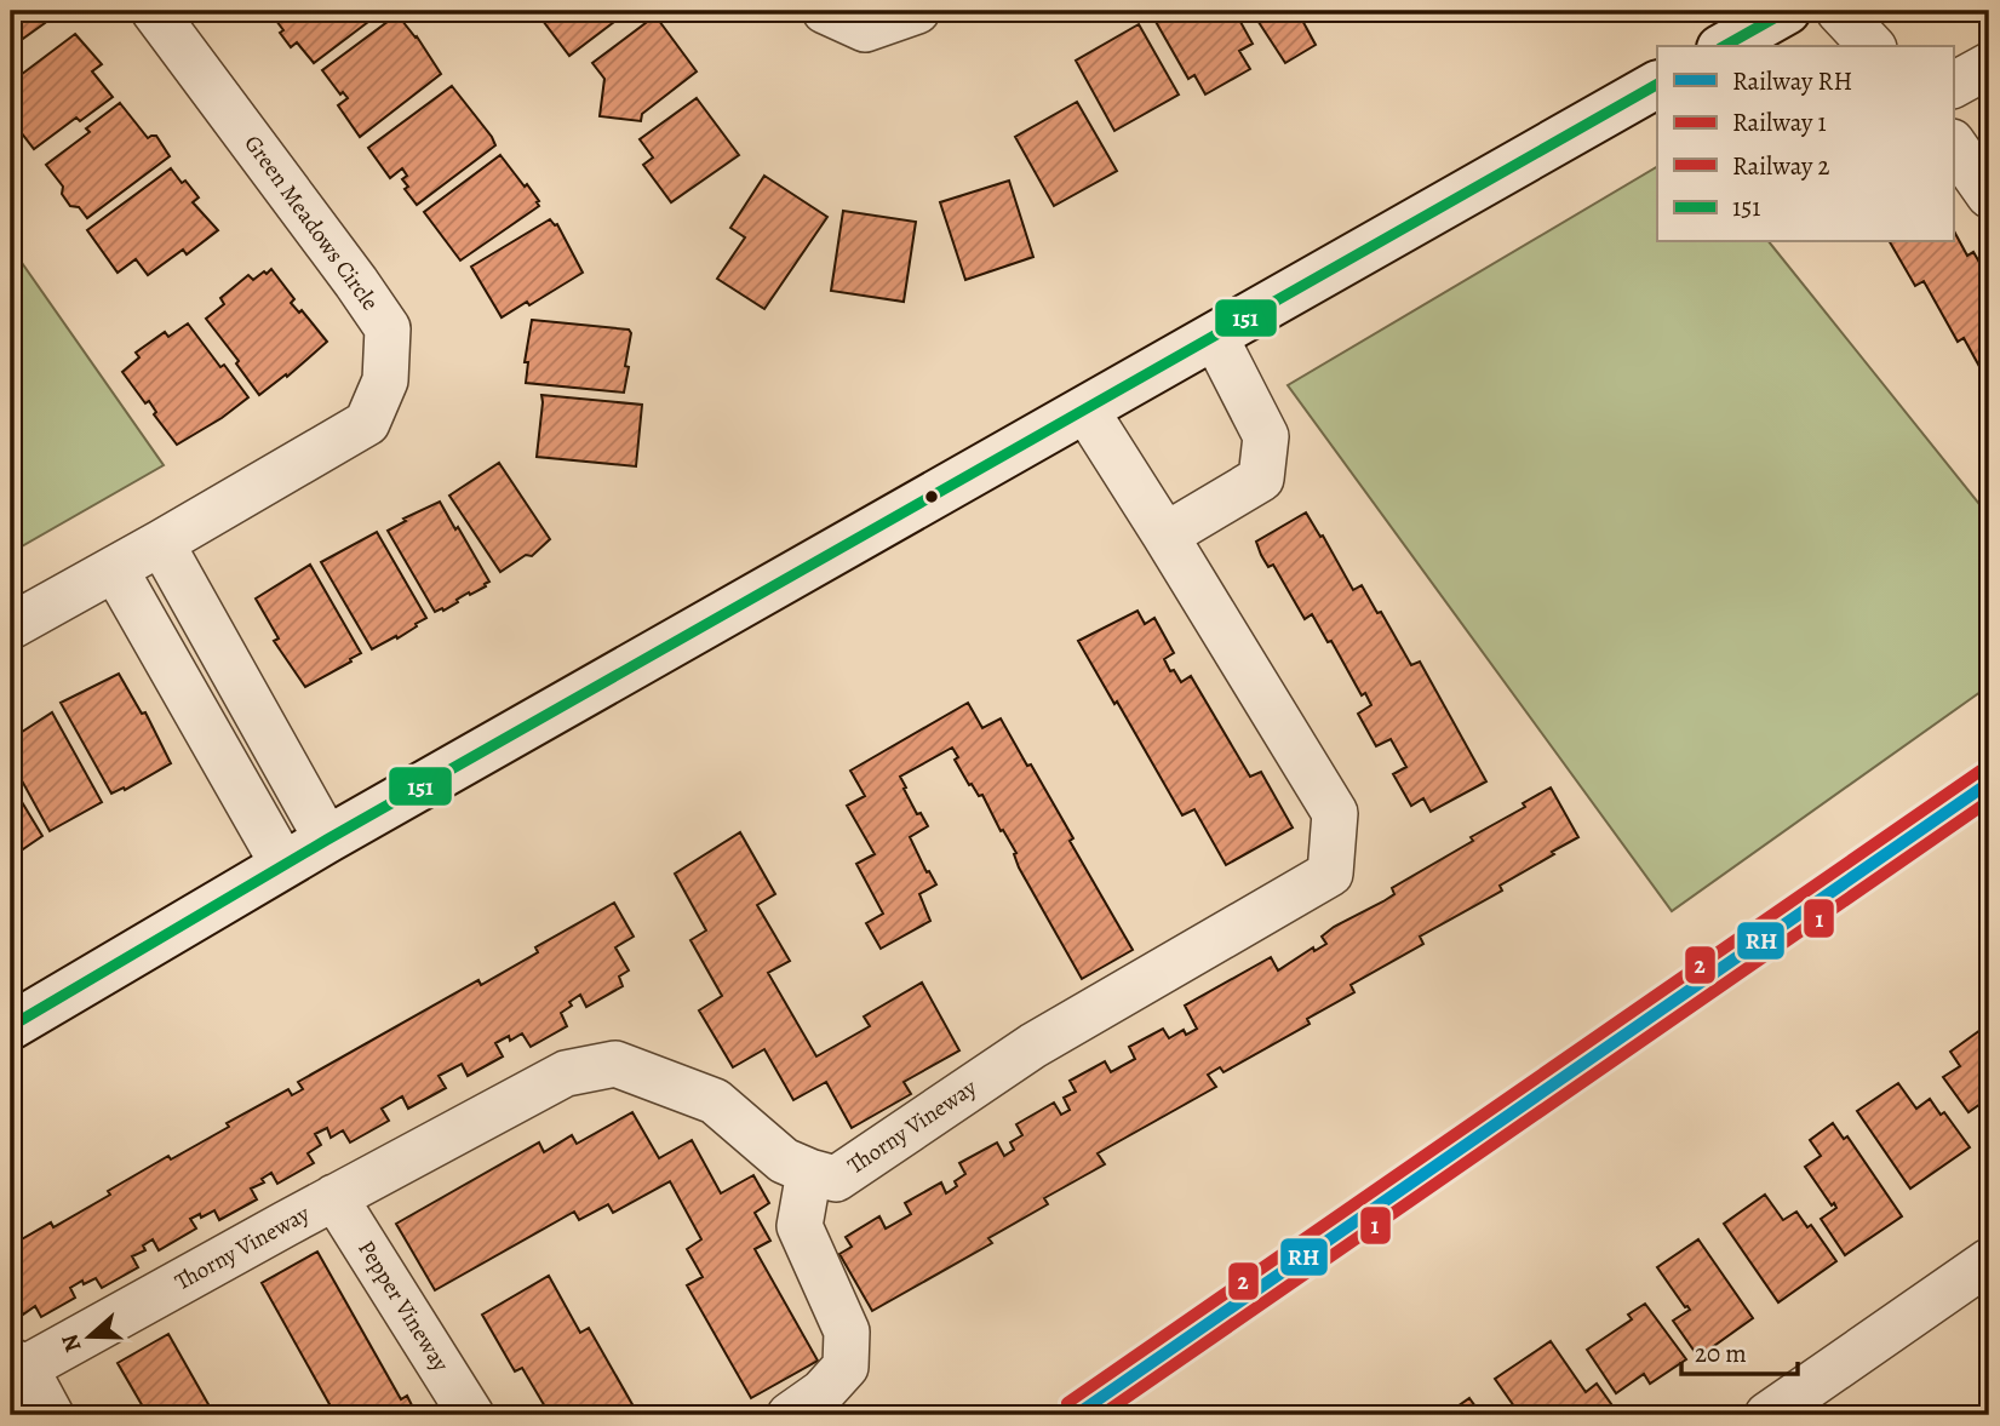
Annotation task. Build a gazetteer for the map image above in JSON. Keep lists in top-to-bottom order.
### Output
{
  "streets": {
    "street": ["Green Meadows Circle", "Thorny Vineway", "Pepper Vineway"]
  },
  "crossings": [
    ["Thorny Vineway", "Pepper Vineway"]
  ],
  "lines": [
    "transit line 151",
    "rail line 2",
    "rail line RH",
    "rail line 1"
  ],
  "legend": [
    "Railway RH",
    "Railway 1",
    "Railway 2",
    "151"
  ],
  "scale_bar": "20 m",
  "north": "left"
}
